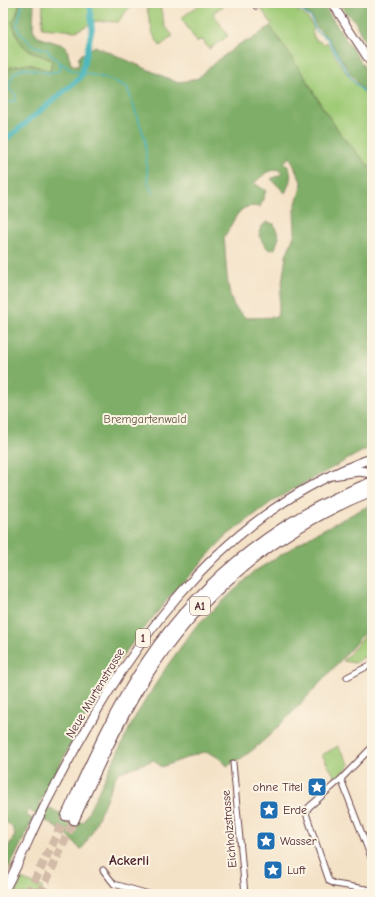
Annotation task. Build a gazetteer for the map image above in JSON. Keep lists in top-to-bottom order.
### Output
{
  "streets": {
    "highway": ["A1"],
    "main road": ["1", "Neue Murtenstrasse"],
    "street": ["Eichholzstrasse"]
  },
  "districts": ["Ackerli"],
  "parks": ["Bremgartenwald"],
  "places": {
    "place": [
      "ohne Titel",
      "Erde",
      "Wasser",
      "Luft"
    ]
  }
}
